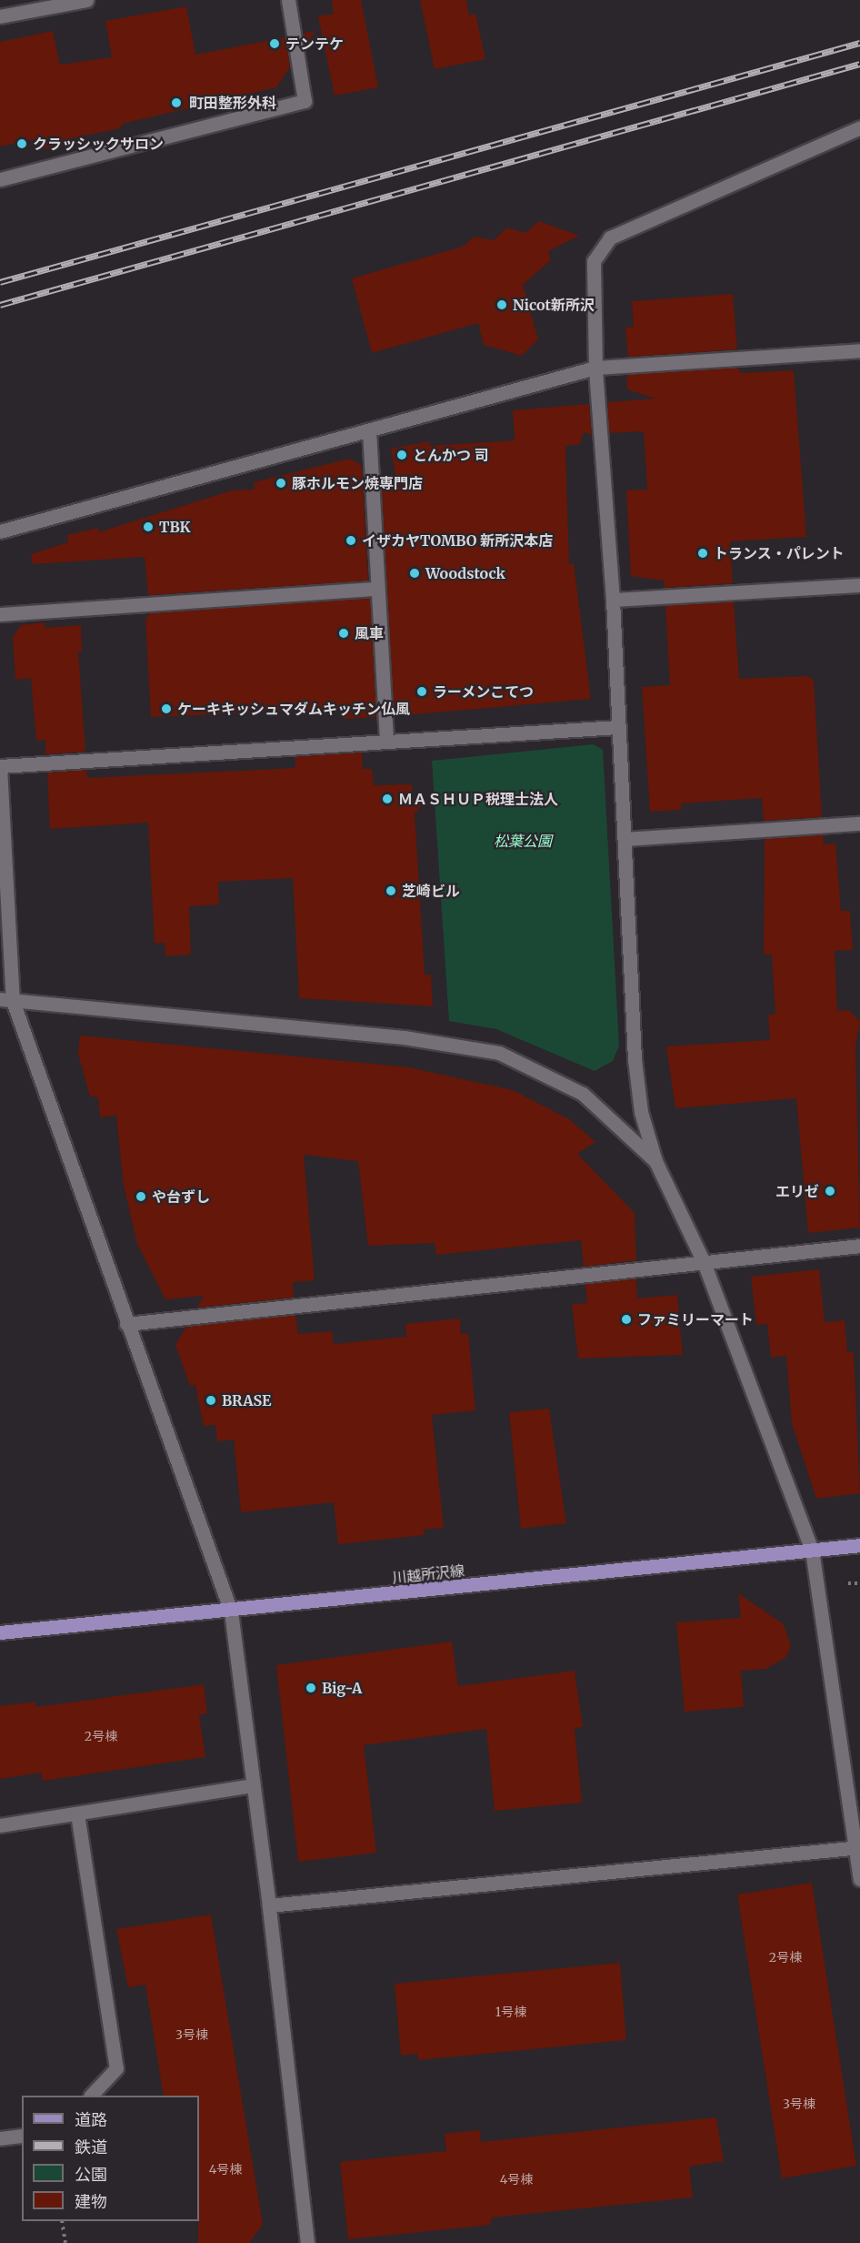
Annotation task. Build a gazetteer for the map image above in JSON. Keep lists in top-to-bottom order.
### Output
{
  "streets": {
    "main road": ["川越所沢線"]
  },
  "parks": ["松葉公園"],
  "places": [
    "テンテケ",
    "町田整形外科",
    "クラッシックサロン",
    "Nicot新所沢",
    "とんかつ 司",
    "豚ホルモン焼専門店",
    "TBK",
    "イザカヤTOMBO 新所沢本店",
    "トランス・パレント",
    "Woodstock",
    "風車",
    "ラーメンこてつ",
    "ケーキキッシュマダムキッチン仏風",
    "ＭＡＳＨＵＰ税理士法人",
    "芝崎ビル",
    "エリゼ",
    "や台ずし",
    "ファミリーマート",
    "BRASE",
    "Big-A"
  ],
  "house_numbers": [
    "2号棟",
    "2号棟",
    "1号棟",
    "3号棟",
    "3号棟",
    "4号棟",
    "4号棟"
  ],
  "legend": [
    "道路",
    "鉄道",
    "公園",
    "建物"
  ]
}
